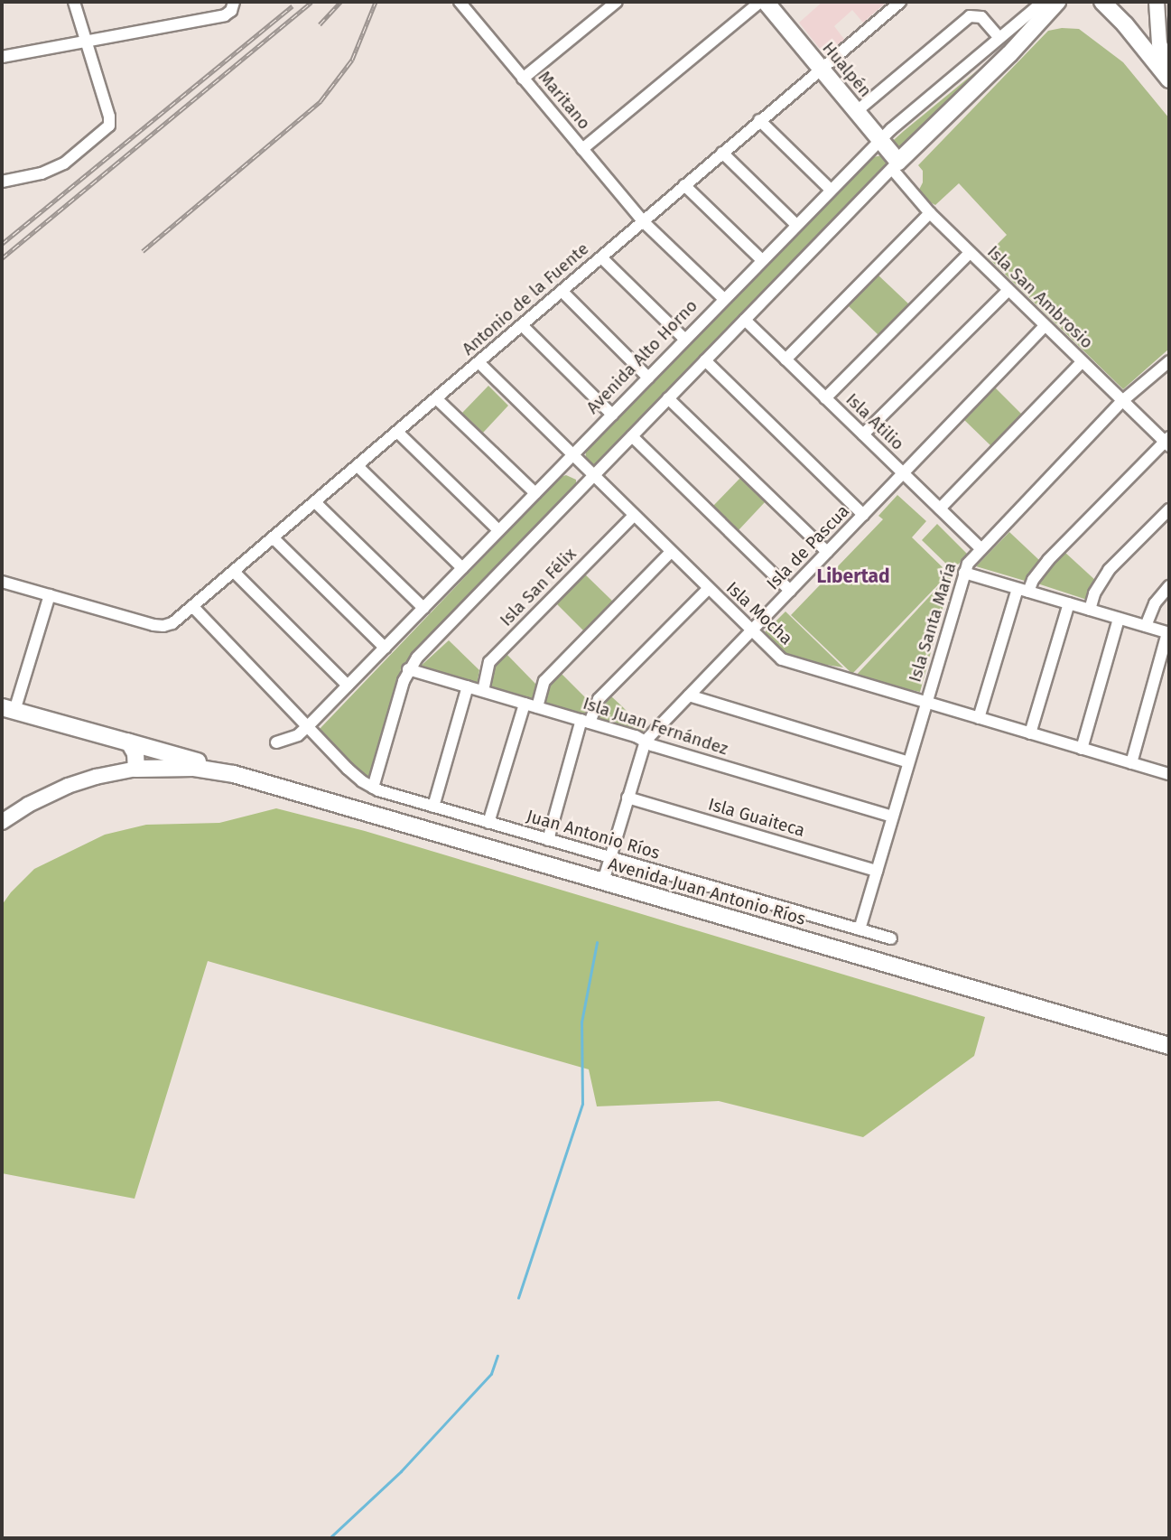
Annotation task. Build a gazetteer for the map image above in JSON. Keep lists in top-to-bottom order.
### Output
{
  "streets": {
    "main road": ["Hualpén", "Avenida Alto Horno", "Avenida Juan Antonio Ríos"],
    "street": [
      "Maritano",
      "Isla San Ambrosio",
      "Antonio de la Fuente",
      "Isla Atilio",
      "Isla de Pascua",
      "Isla San Félix",
      "Isla Mocha",
      "Isla Santa María",
      "Isla Juan Fernández",
      "Isla Guaiteca",
      "Juan Antonio Ríos"
    ]
  },
  "crossings": [
    ["Hualpén", "Isla San Ambrosio"],
    ["Hualpén", "Antonio de la Fuente"],
    ["Hualpén", "Avenida Alto Horno"],
    ["Maritano", "Antonio de la Fuente"],
    ["Isla San Ambrosio", "Avenida Alto Horno"],
    ["Isla San Ambrosio", "Isla de Pascua"],
    ["Isla San Ambrosio", "Isla Santa María"],
    ["Antonio de la Fuente", "Isla Mocha"],
    ["Antonio de la Fuente", "Juan Antonio Ríos"],
    ["Avenida Alto Horno", "Isla Atilio"],
    ["Avenida Alto Horno", "Isla Mocha"],
    ["Avenida Alto Horno", "Isla Juan Fernández"],
    ["Avenida Alto Horno", "Juan Antonio Ríos"],
    ["Isla Atilio", "Isla de Pascua"],
    ["Isla Atilio", "Isla Santa María"],
    ["Isla de Pascua", "Isla Mocha"],
    ["Isla de Pascua", "Isla Juan Fernández"],
    ["Isla de Pascua", "Isla Guaiteca"],
    ["Isla de Pascua", "Juan Antonio Ríos"],
    ["Isla de Pascua", "Avenida Juan Antonio Ríos"],
    ["Isla San Félix", "Isla Mocha"],
    ["Isla San Félix", "Isla Juan Fernández"],
    ["Isla Mocha", "Isla Santa María"],
    ["Isla Santa María", "Isla Juan Fernández"],
    ["Isla Santa María", "Isla Guaiteca"],
    ["Isla Santa María", "Juan Antonio Ríos"]
  ],
  "districts": ["Libertad"]
}
